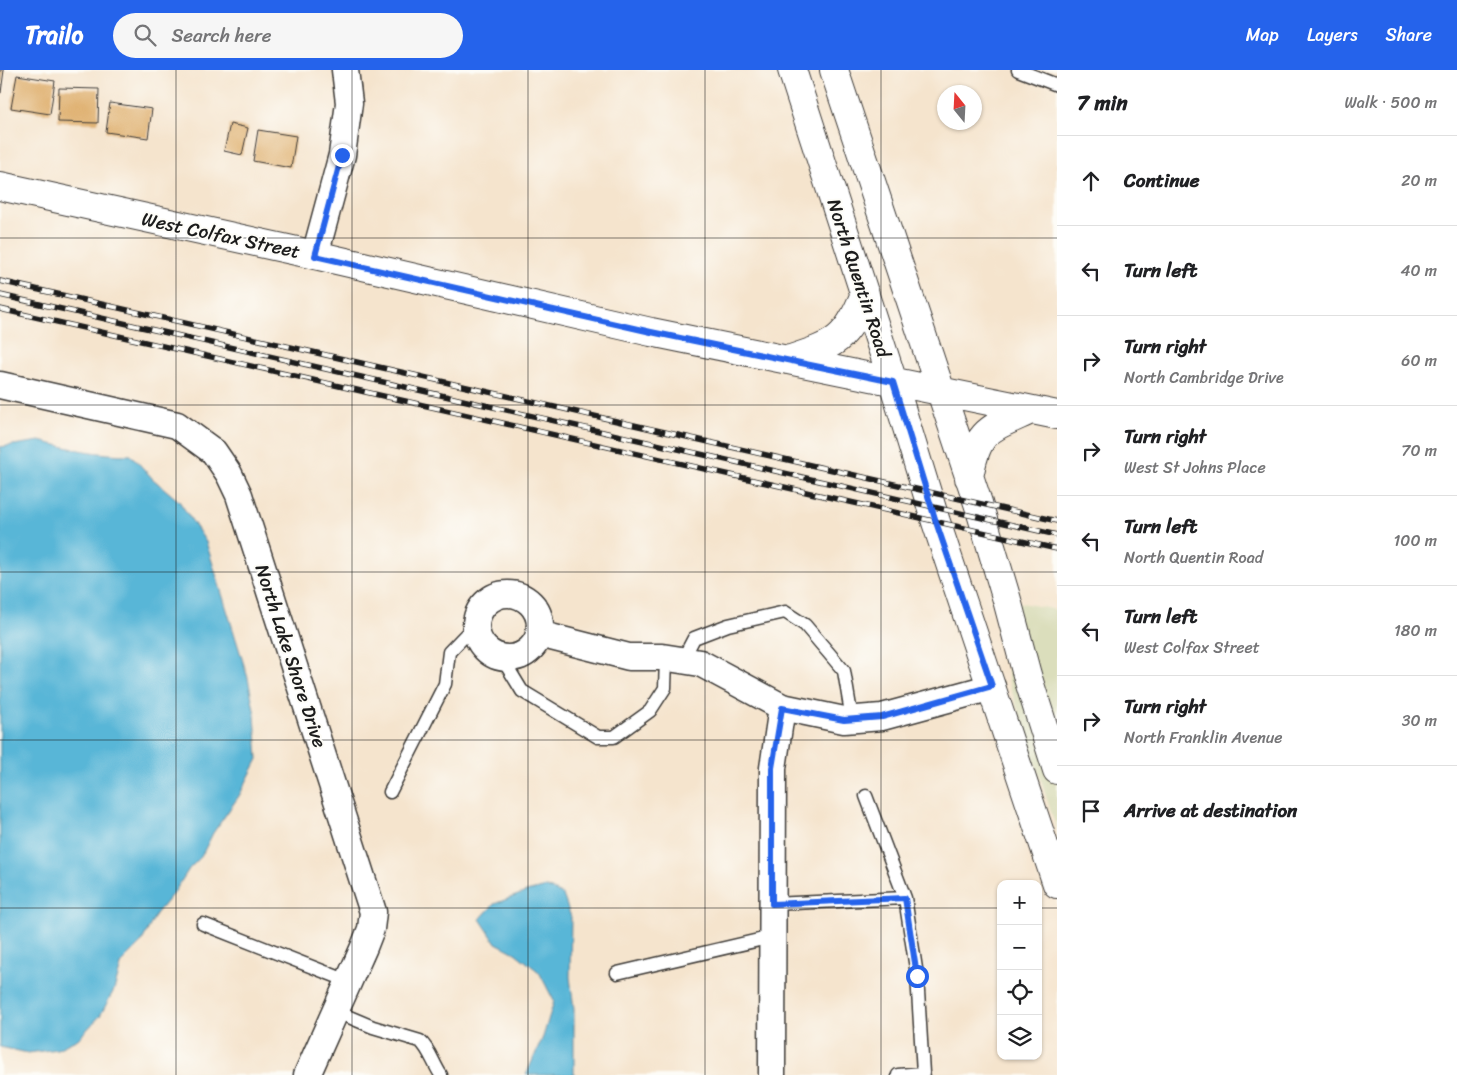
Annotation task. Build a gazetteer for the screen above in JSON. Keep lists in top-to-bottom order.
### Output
{
  "streets": {
    "main road": ["West Colfax Street", "North Quentin Road"],
    "street": ["North Lake Shore Drive"]
  },
  "crossings": [
    ["West Colfax Street", "North Quentin Road"]
  ],
  "north": "top",
  "page": {
    "header": "Trailo",
    "search": "Search here",
    "nav": ["Map", "Layers", "Share"],
    "heading": ["7 min", "Walk · 500 m"],
    "list": [
      ["Continue", "20 m"],
      ["Turn left", "40 m"],
      ["Turn right", "North Cambridge Drive", "60 m"],
      ["Turn right", "West St Johns Place", "70 m"],
      ["Turn left", "North Quentin Road", "100 m"],
      ["Turn left", "West Colfax Street", "180 m"],
      ["Turn right", "North Franklin Avenue", "30 m"],
      "Arrive at destination"
    ],
    "map_buttons": ["+", "−"]
  }
}
